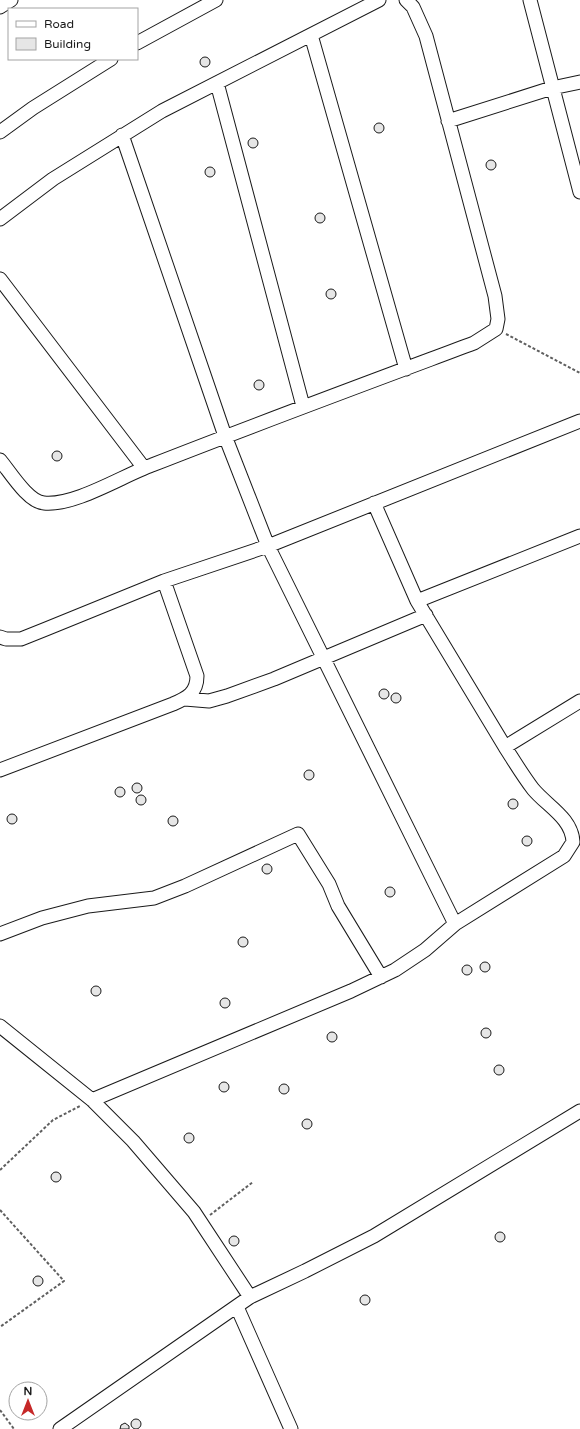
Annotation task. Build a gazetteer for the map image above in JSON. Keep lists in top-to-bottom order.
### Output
{
  "legend": ["Road", "Building"],
  "north": "top"
}
